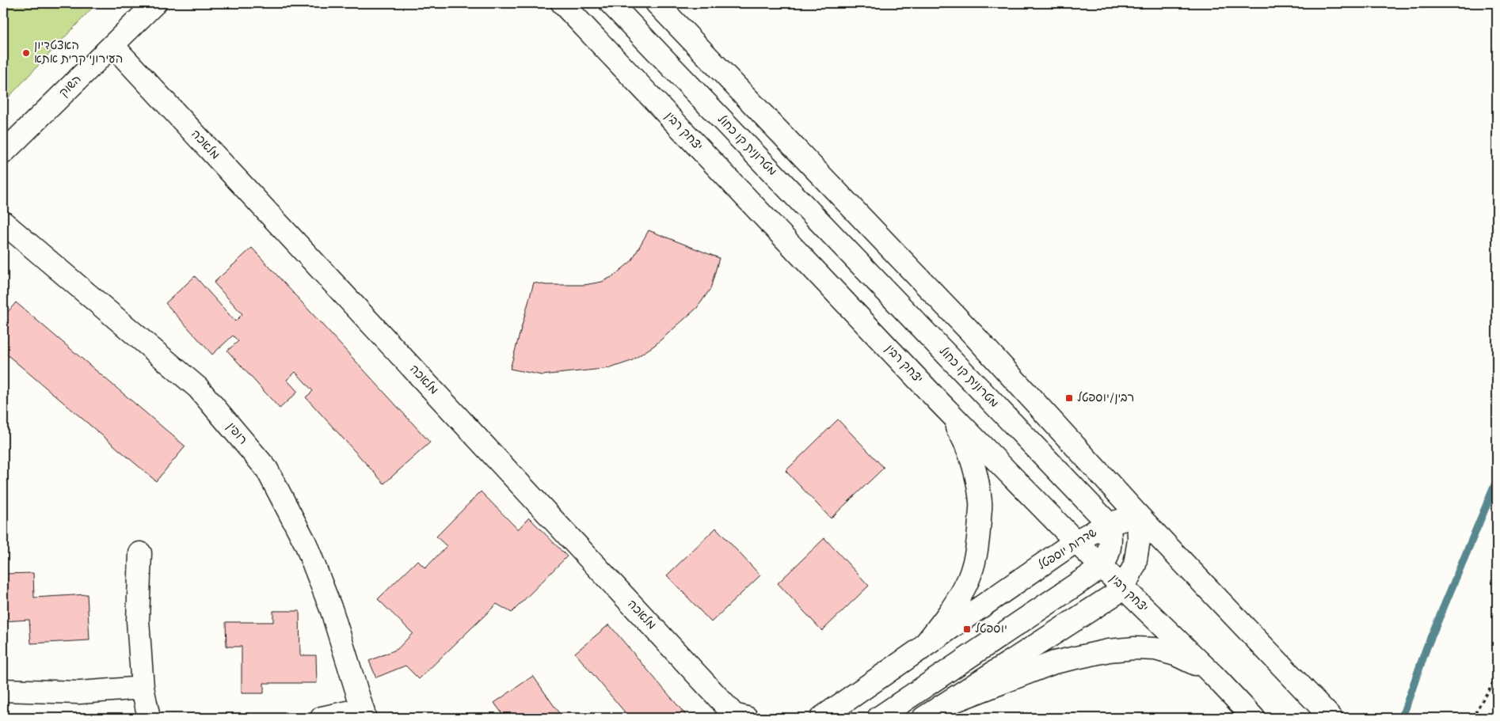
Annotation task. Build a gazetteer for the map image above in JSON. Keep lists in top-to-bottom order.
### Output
{
  "streets": {
    "main road": [
      "השוק",
      "יצחק רבין",
      "מלאכה",
      "מטרונית קו כחול",
      "רופין",
      "שדרות יוספטל"
    ]
  },
  "crossings": [
    ["השוק", "מלאכה"],
    ["יצחק רבין", "שדרות יוספטל"],
    ["מטרונית קו כחול", "שדרות יוספטל"]
  ],
  "places": {
    "other": ["האצטדיון העירוני קרית אתא"],
    "transit": ["רבין/יוספטל", "יוספטל"]
  }
}
